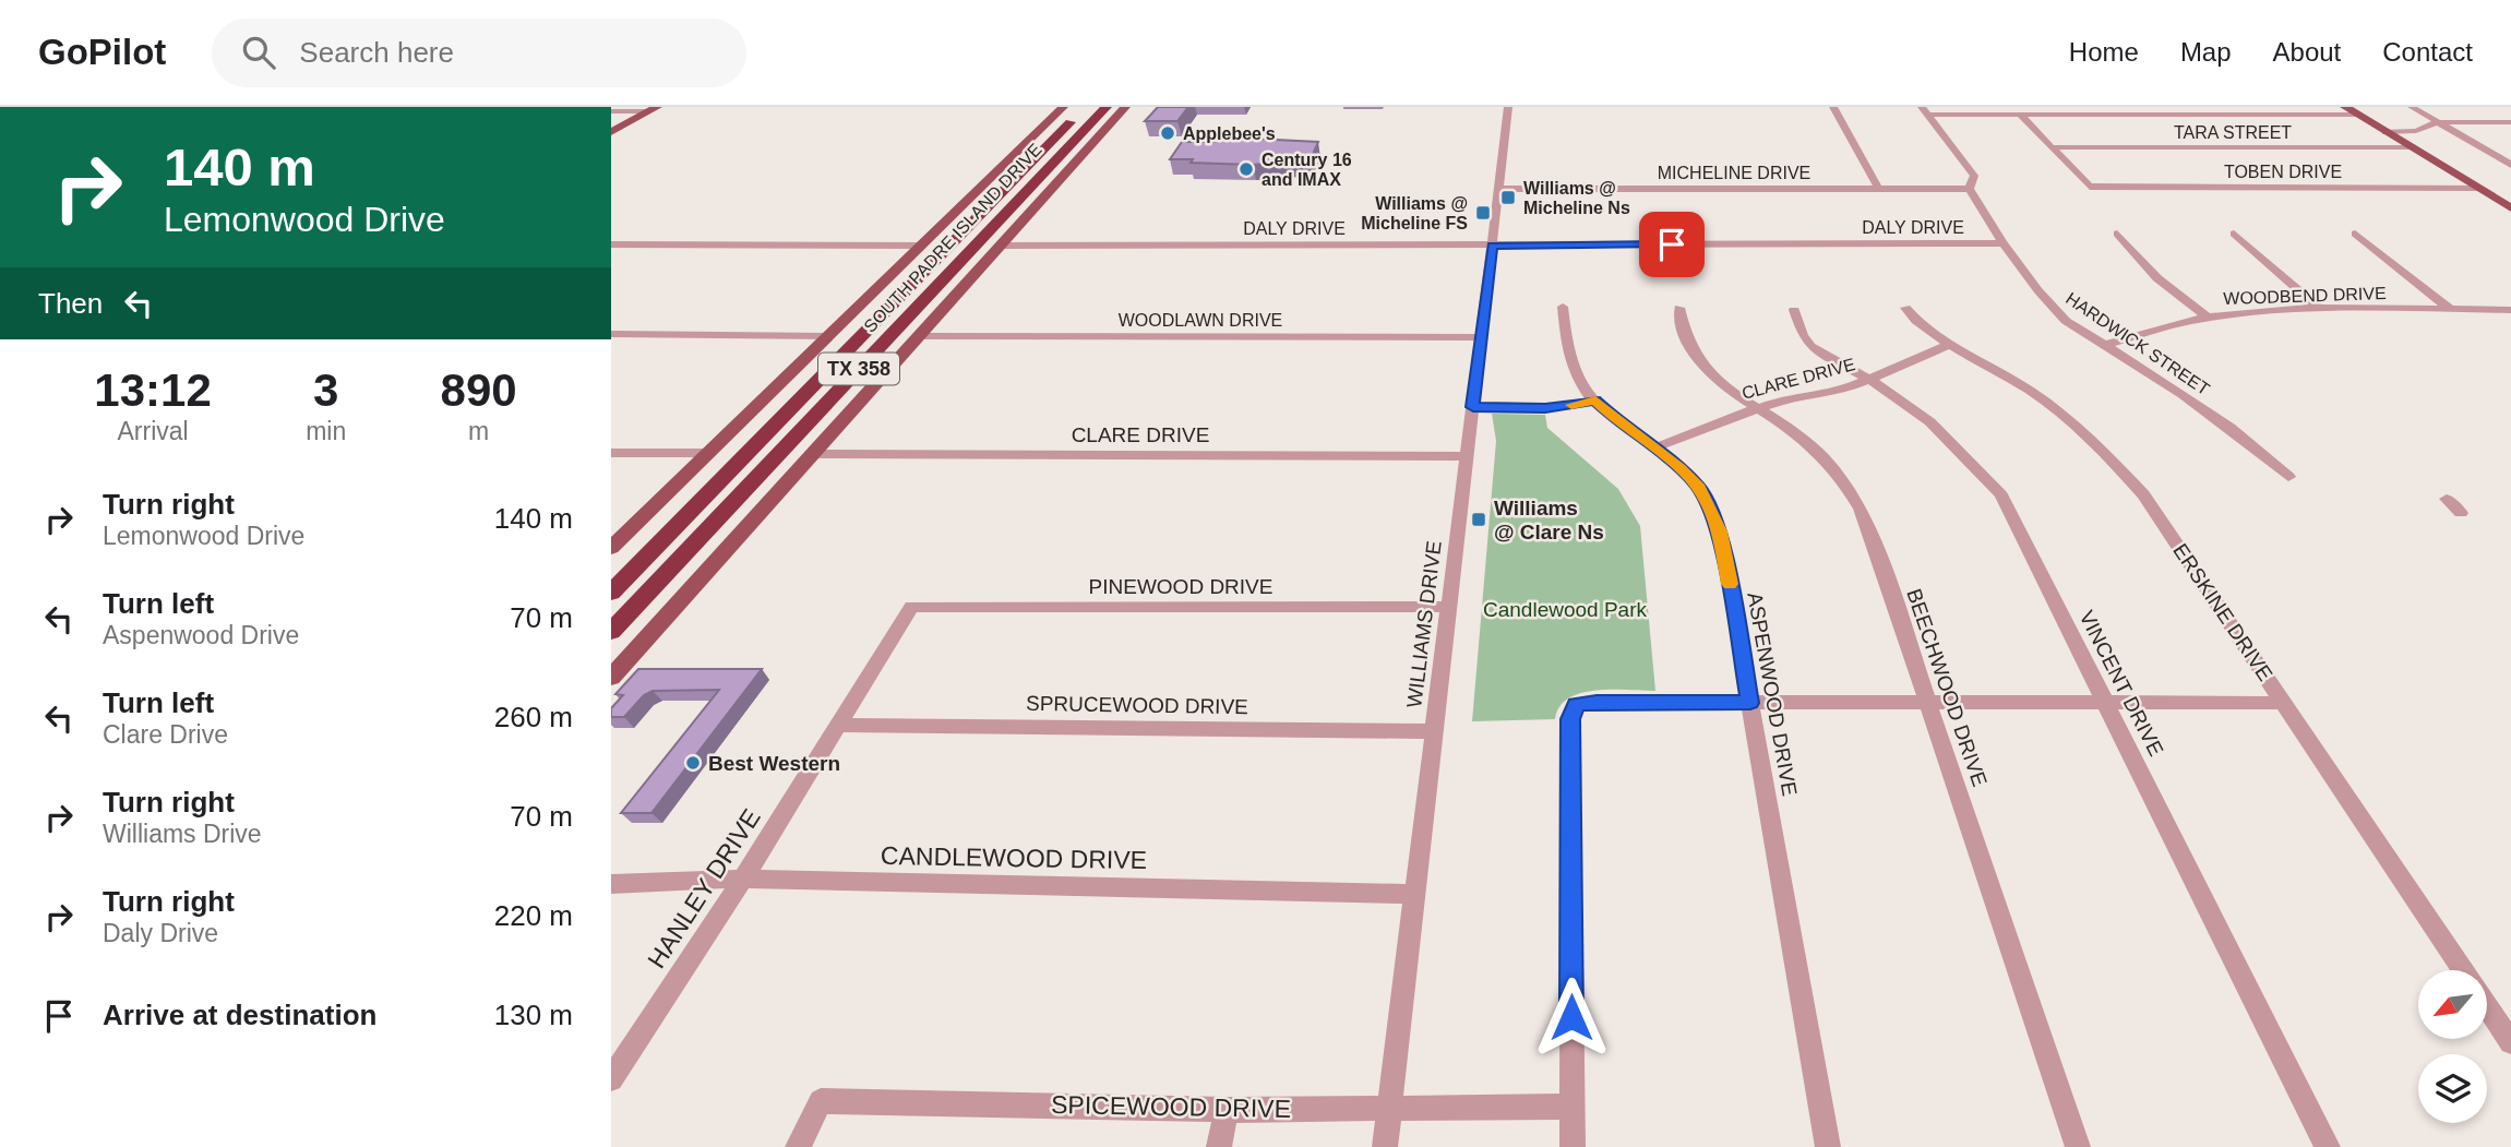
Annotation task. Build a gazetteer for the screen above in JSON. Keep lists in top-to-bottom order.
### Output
{
  "streets": {
    "highway": ["SOUTH PADRE ISLAND DRIVE", "TX 358"],
    "street": [
      "TARA STREET",
      "TOBEN DRIVE",
      "MICHELINE DRIVE",
      "DALY DRIVE",
      "WOODBEND DRIVE",
      "WOODLAWN DRIVE",
      "HARDWICK STREET",
      "CLARE DRIVE",
      "PINEWOOD DRIVE",
      "ERSKINE DRIVE",
      "WILLIAMS DRIVE",
      "VINCENT DRIVE",
      "BEECHWOOD DRIVE",
      "ASPENWOOD DRIVE",
      "SPRUCEWOOD DRIVE",
      "CANDLEWOOD DRIVE",
      "HANLEY DRIVE",
      "SPICEWOOD DRIVE"
    ]
  },
  "crossings": [
    ["TARA STREET", "TOBEN DRIVE"],
    ["MICHELINE DRIVE", "HARDWICK STREET"],
    ["MICHELINE DRIVE", "WILLIAMS DRIVE"],
    ["DALY DRIVE", "HARDWICK STREET"],
    ["DALY DRIVE", "WILLIAMS DRIVE"],
    ["WOODBEND DRIVE", "HARDWICK STREET"],
    ["WOODLAWN DRIVE", "WILLIAMS DRIVE"],
    ["CLARE DRIVE", "ERSKINE DRIVE"],
    ["CLARE DRIVE", "WILLIAMS DRIVE"],
    ["CLARE DRIVE", "VINCENT DRIVE"],
    ["CLARE DRIVE", "BEECHWOOD DRIVE"],
    ["CLARE DRIVE", "ASPENWOOD DRIVE"],
    ["PINEWOOD DRIVE", "WILLIAMS DRIVE"],
    ["PINEWOOD DRIVE", "HANLEY DRIVE"],
    ["WILLIAMS DRIVE", "SPRUCEWOOD DRIVE"],
    ["WILLIAMS DRIVE", "CANDLEWOOD DRIVE"],
    ["WILLIAMS DRIVE", "SPICEWOOD DRIVE"],
    ["SPRUCEWOOD DRIVE", "HANLEY DRIVE"],
    ["CANDLEWOOD DRIVE", "HANLEY DRIVE"]
  ],
  "parks": ["Candlewood Park"],
  "places": {
    "other": ["Applebee's", "Century 16 and IMAX", "Best Western"],
    "transit": ["Williams @ Micheline Ns", "Williams @ Micheline FS", "Williams @ Clare Ns"]
  },
  "north": "bottom left",
  "page": {
    "header": "GoPilot",
    "search": "Search here",
    "nav": [
      "Home",
      "Map",
      "About",
      "Contact"
    ],
    "turn": ["140 m", "Lemonwood Drive"],
    "then": "Then",
    "eta": [
      "13:12",
      "Arrival",
      "3",
      "min",
      "890",
      "m"
    ],
    "list": [
      {
        "name": "Turn right",
        "note": "Lemonwood Drive",
        "value": "140 m"
      },
      {
        "name": "Turn left",
        "note": "Aspenwood Drive",
        "value": "70 m"
      },
      {
        "name": "Turn left",
        "note": "Clare Drive",
        "value": "260 m"
      },
      {
        "name": "Turn right",
        "note": "Williams Drive",
        "value": "70 m"
      },
      {
        "name": "Turn right",
        "note": "Daly Drive",
        "value": "220 m"
      },
      {
        "name": "Arrive at destination",
        "value": "130 m"
      }
    ]
  }
}
